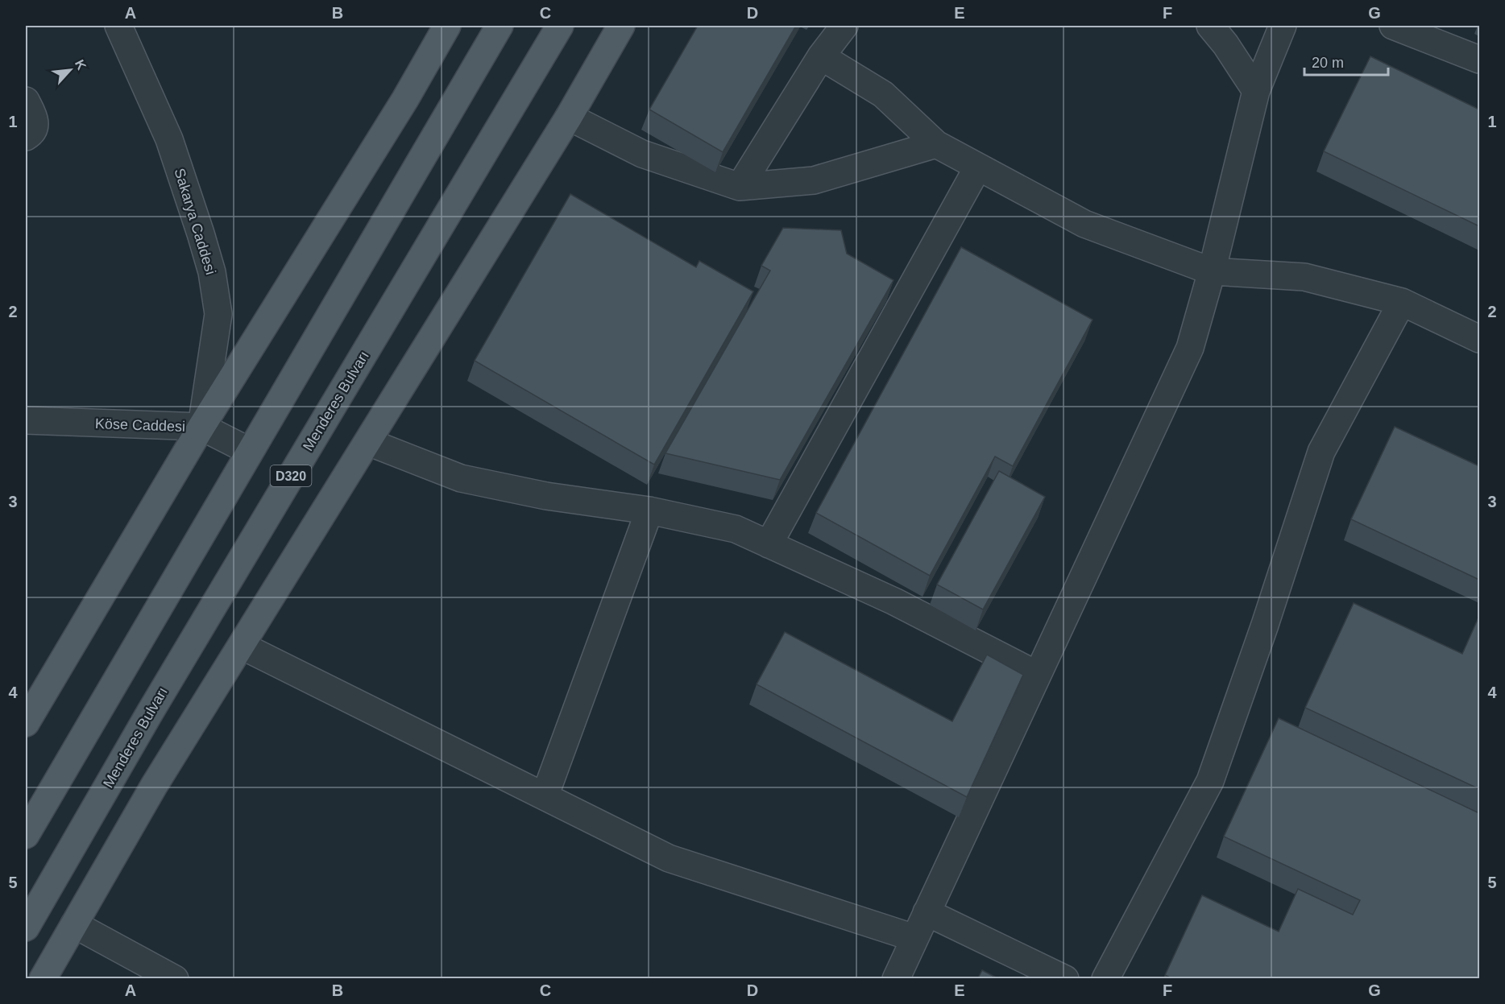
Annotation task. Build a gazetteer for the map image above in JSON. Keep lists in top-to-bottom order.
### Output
{
  "streets": {
    "main road": ["Menderes Bulvarı", "D320"],
    "street": ["Sakarya Caddesi", "Köse Caddesi"]
  },
  "crossings": [
    ["Sakarya Caddesi", "Köse Caddesi"]
  ],
  "scale_bar": "20 m",
  "north": "top right",
  "grid": {
    "columns": [
      "A",
      "B",
      "C",
      "D",
      "E",
      "F",
      "G"
    ],
    "rows": [
      "1",
      "2",
      "3",
      "4",
      "5"
    ]
  }
}
